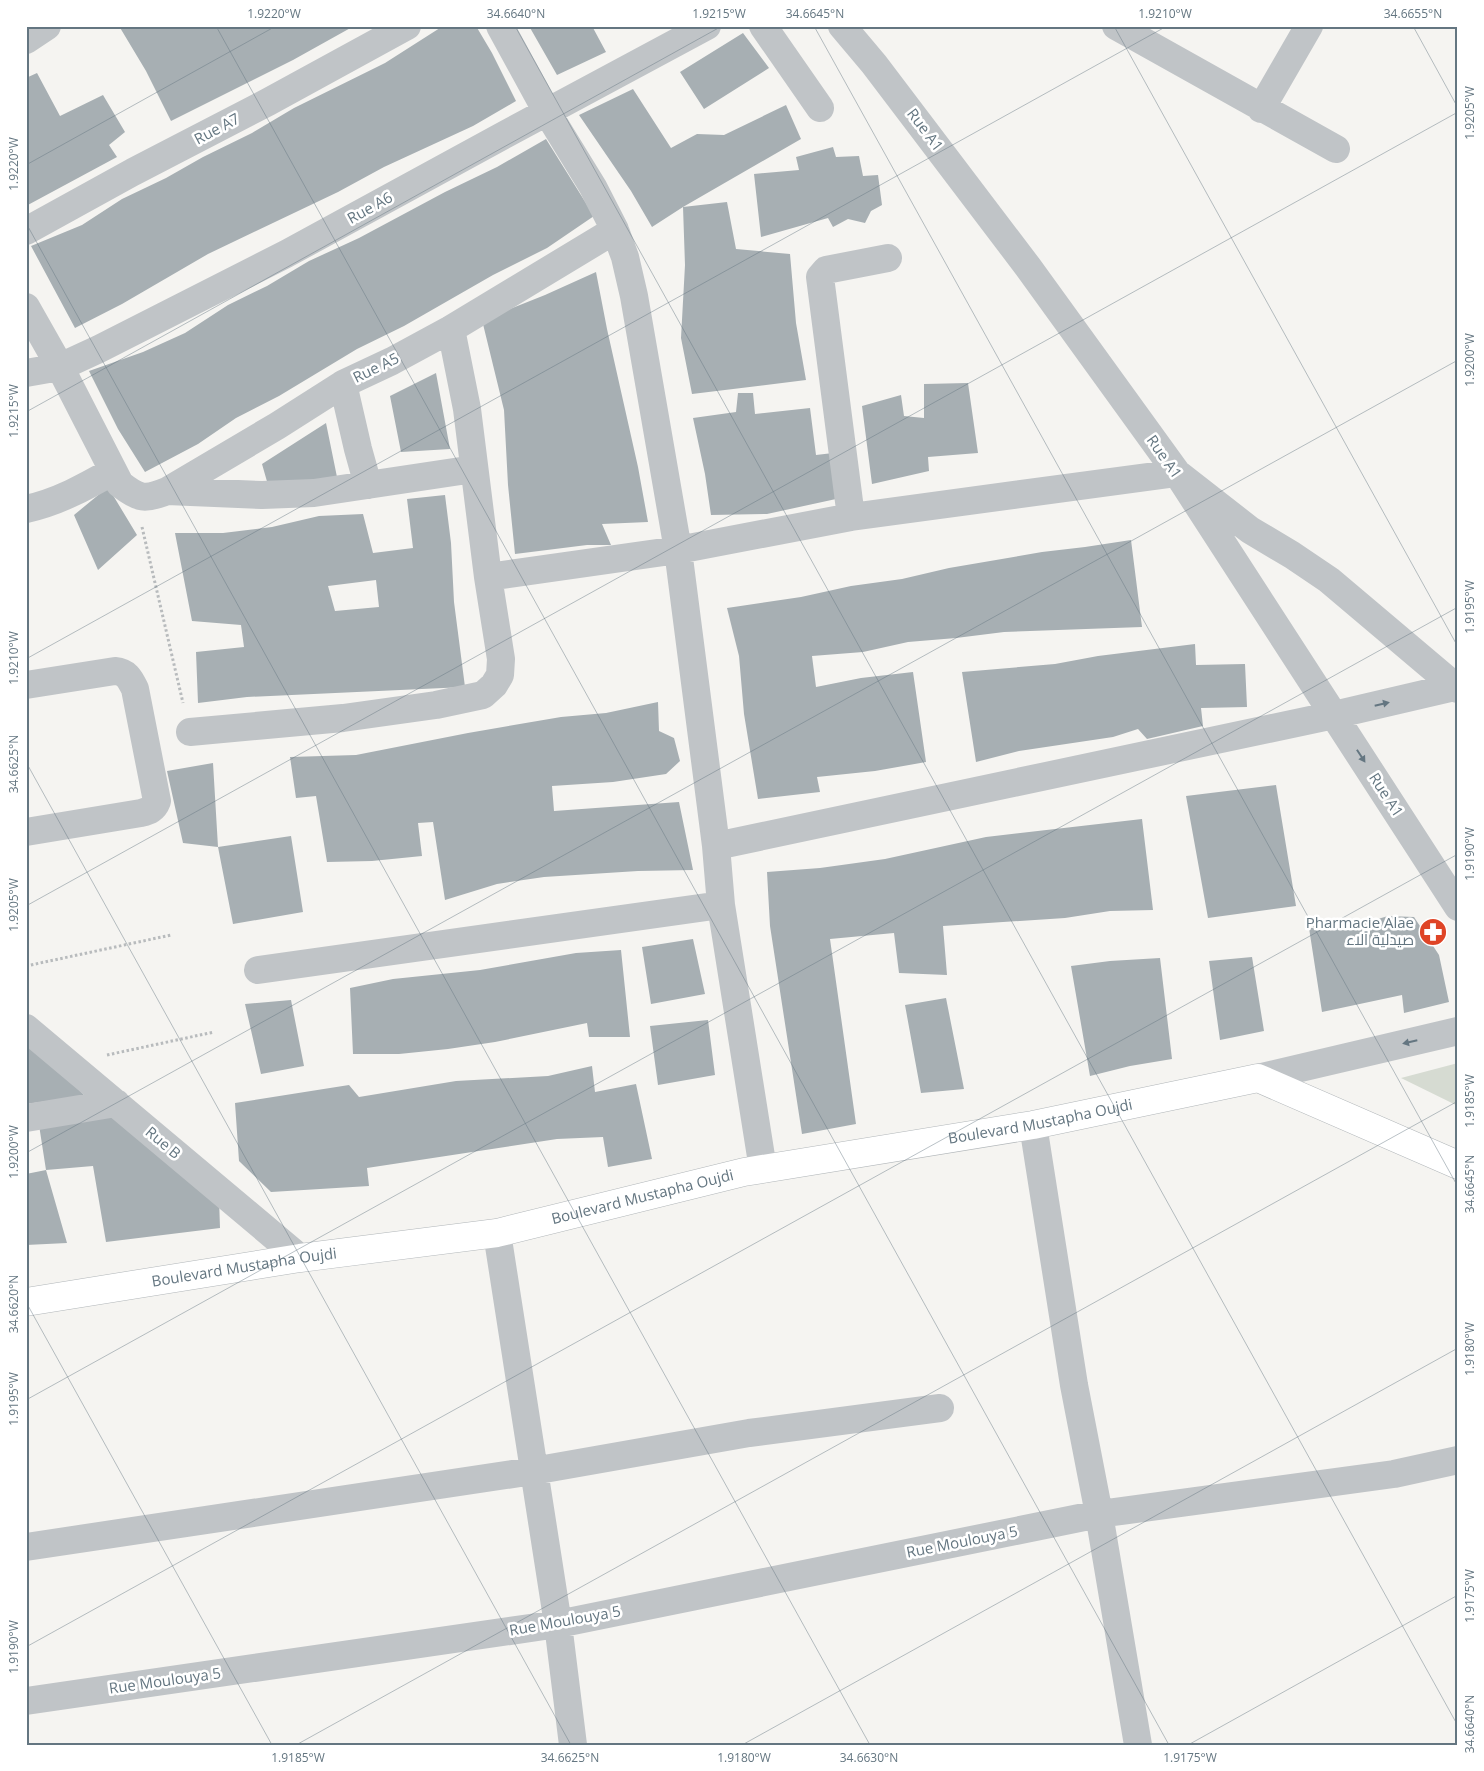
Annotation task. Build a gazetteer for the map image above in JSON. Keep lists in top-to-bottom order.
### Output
{
  "streets": {
    "main road": ["Boulevard Mustapha Oujdi"],
    "street": [
      "Rue A7",
      "Rue A1",
      "Rue A6",
      "Rue A5",
      "Rue B",
      "Rue Moulouya 5"
    ]
  },
  "crossings": [
    ["Boulevard Mustapha Oujdi", "Rue B"]
  ],
  "places": {
    "pharmacy": ["Pharmacie Alae صيدلية اًلاء"]
  },
  "coordinates": [
    "1.9220°W",
    "34.6640°N",
    "1.9215°W",
    "34.6645°N",
    "1.9210°W",
    "34.6655°N",
    "1.9205°W",
    "1.9200°W",
    "1.9195°W",
    "34.6625°N",
    "1.9190°W",
    "1.9185°W",
    "34.6620°N",
    "1.9180°W",
    "1.9175°W",
    "34.6630°N"
  ]
}
